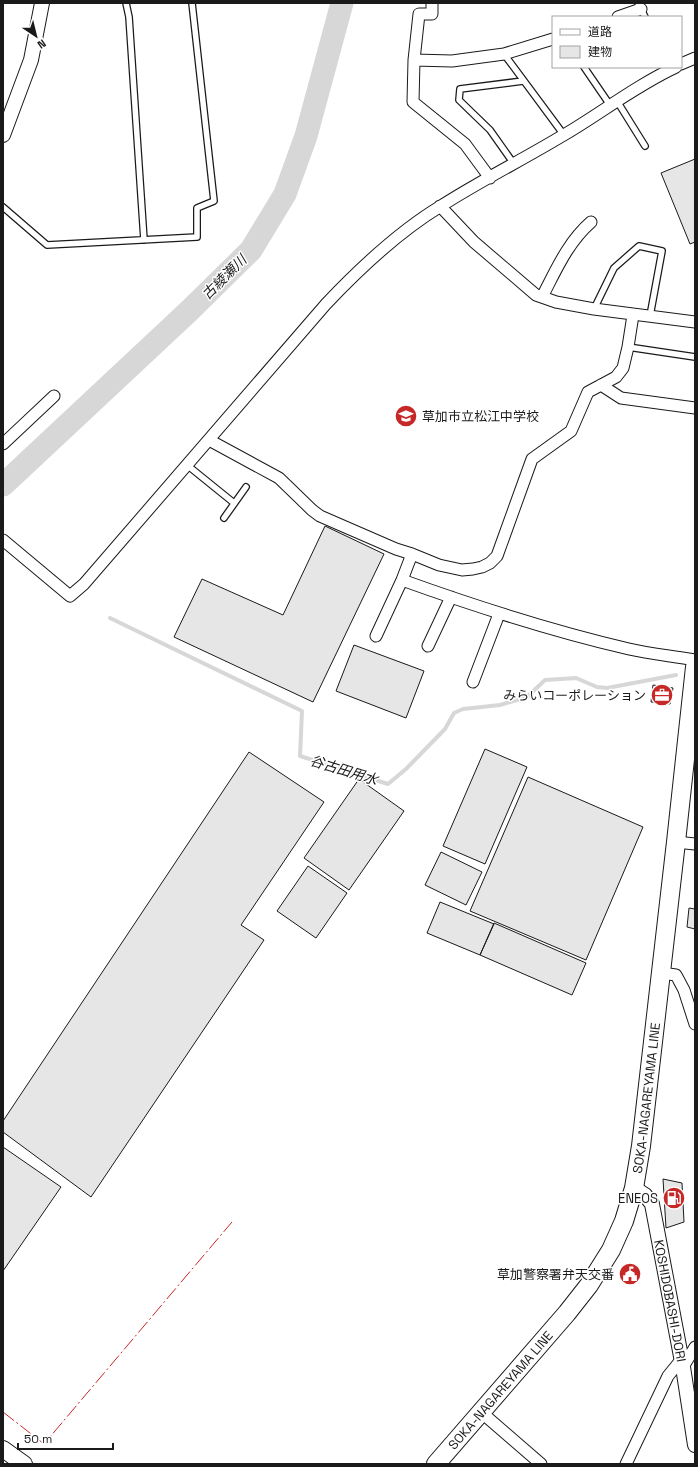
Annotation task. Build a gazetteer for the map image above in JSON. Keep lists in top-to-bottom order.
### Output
{
  "streets": {
    "main road": ["SOKA-NAGAREYAMA LINE"],
    "street": ["KOSHIDOBASHI-DORI"]
  },
  "crossings": [
    ["SOKA-NAGAREYAMA LINE", "KOSHIDOBASHI-DORI"]
  ],
  "water": ["古綾瀬川", "谷古田用水"],
  "places": {
    "school or university": ["草加市立松江中学校"],
    "office": ["みらいコーポレーション"],
    "fuel station": ["ENEOS"],
    "public building": ["草加警察署弁天交番"]
  },
  "legend": ["道路", "建物"],
  "scale_bar": "50 m",
  "north": "bottom right"
}
